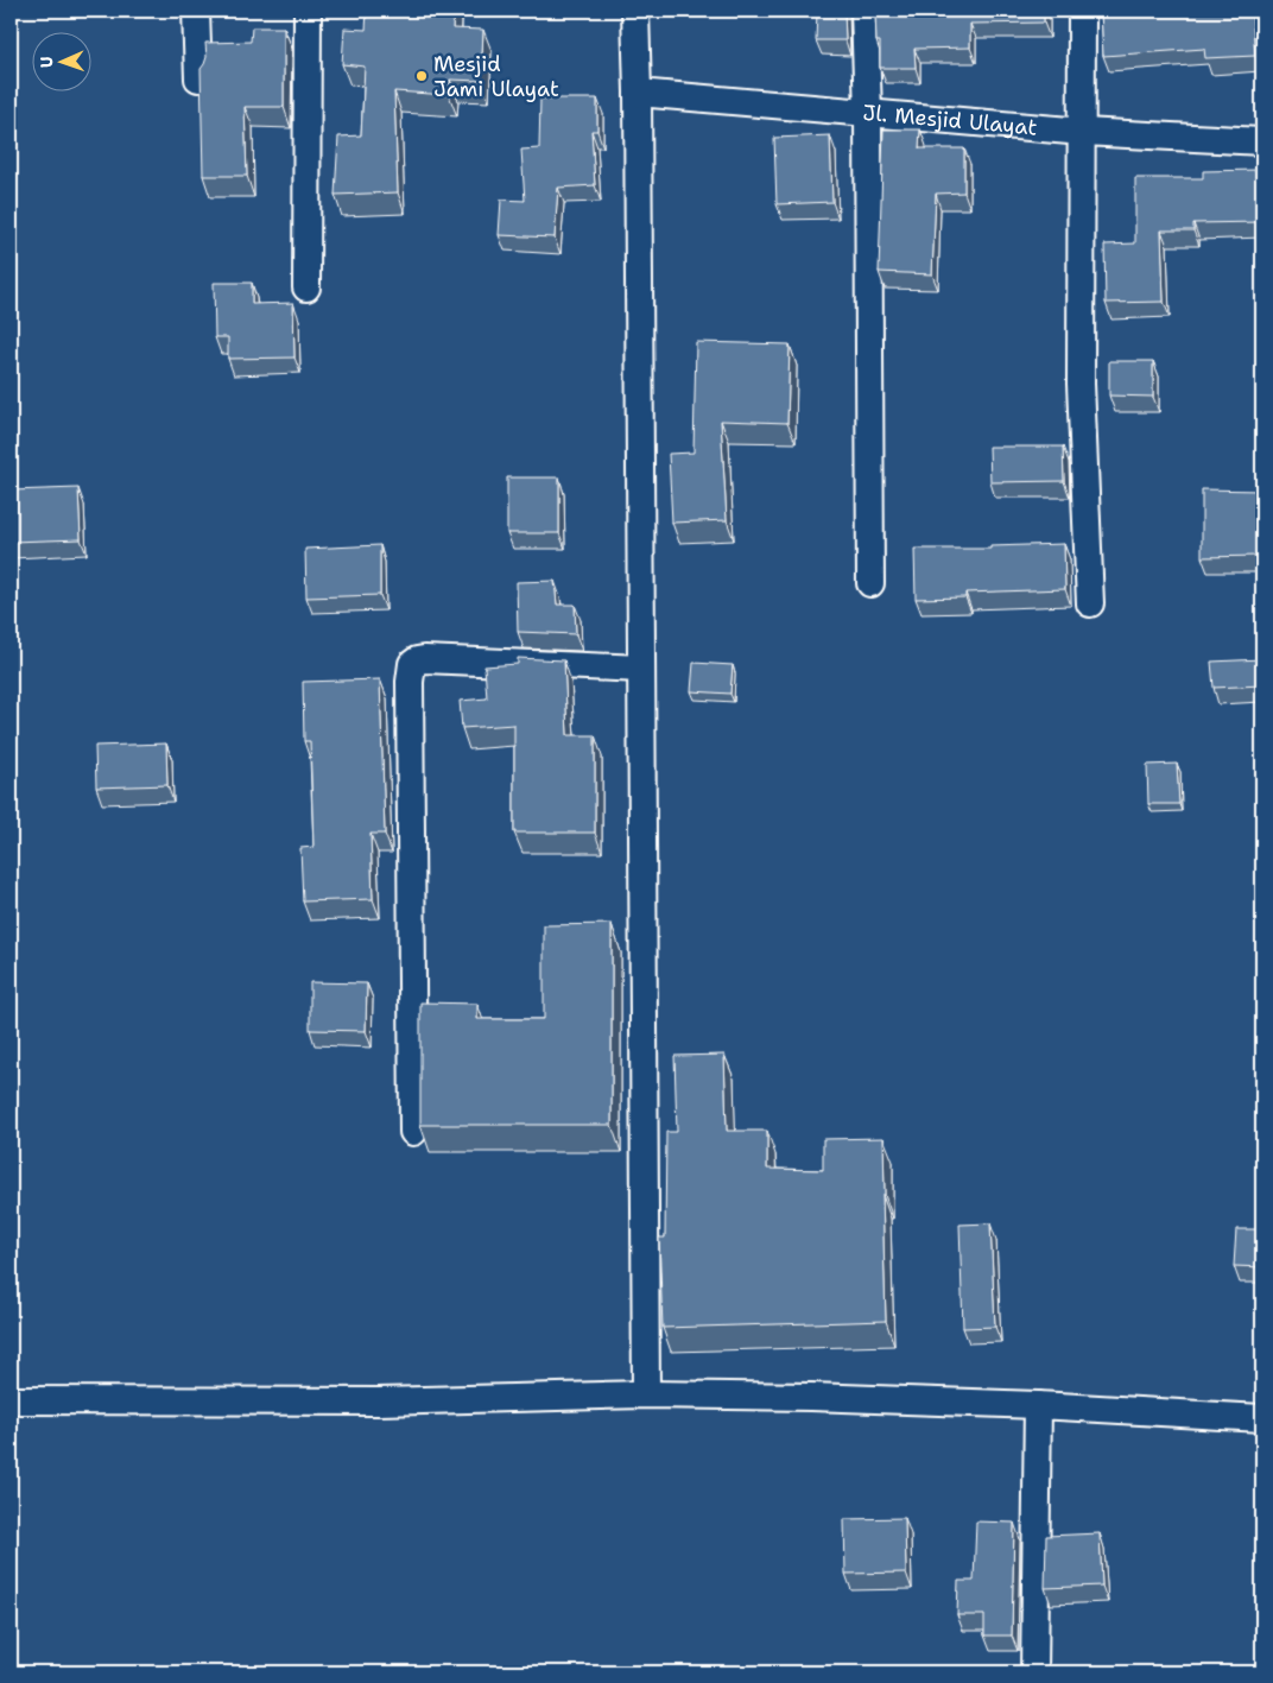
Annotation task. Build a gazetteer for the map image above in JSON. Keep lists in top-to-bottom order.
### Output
{
  "streets": {
    "street": ["Jl. Mesjid Ulayat"]
  },
  "places": ["Mesjid Jami Ulayat"],
  "north": "left"
}
